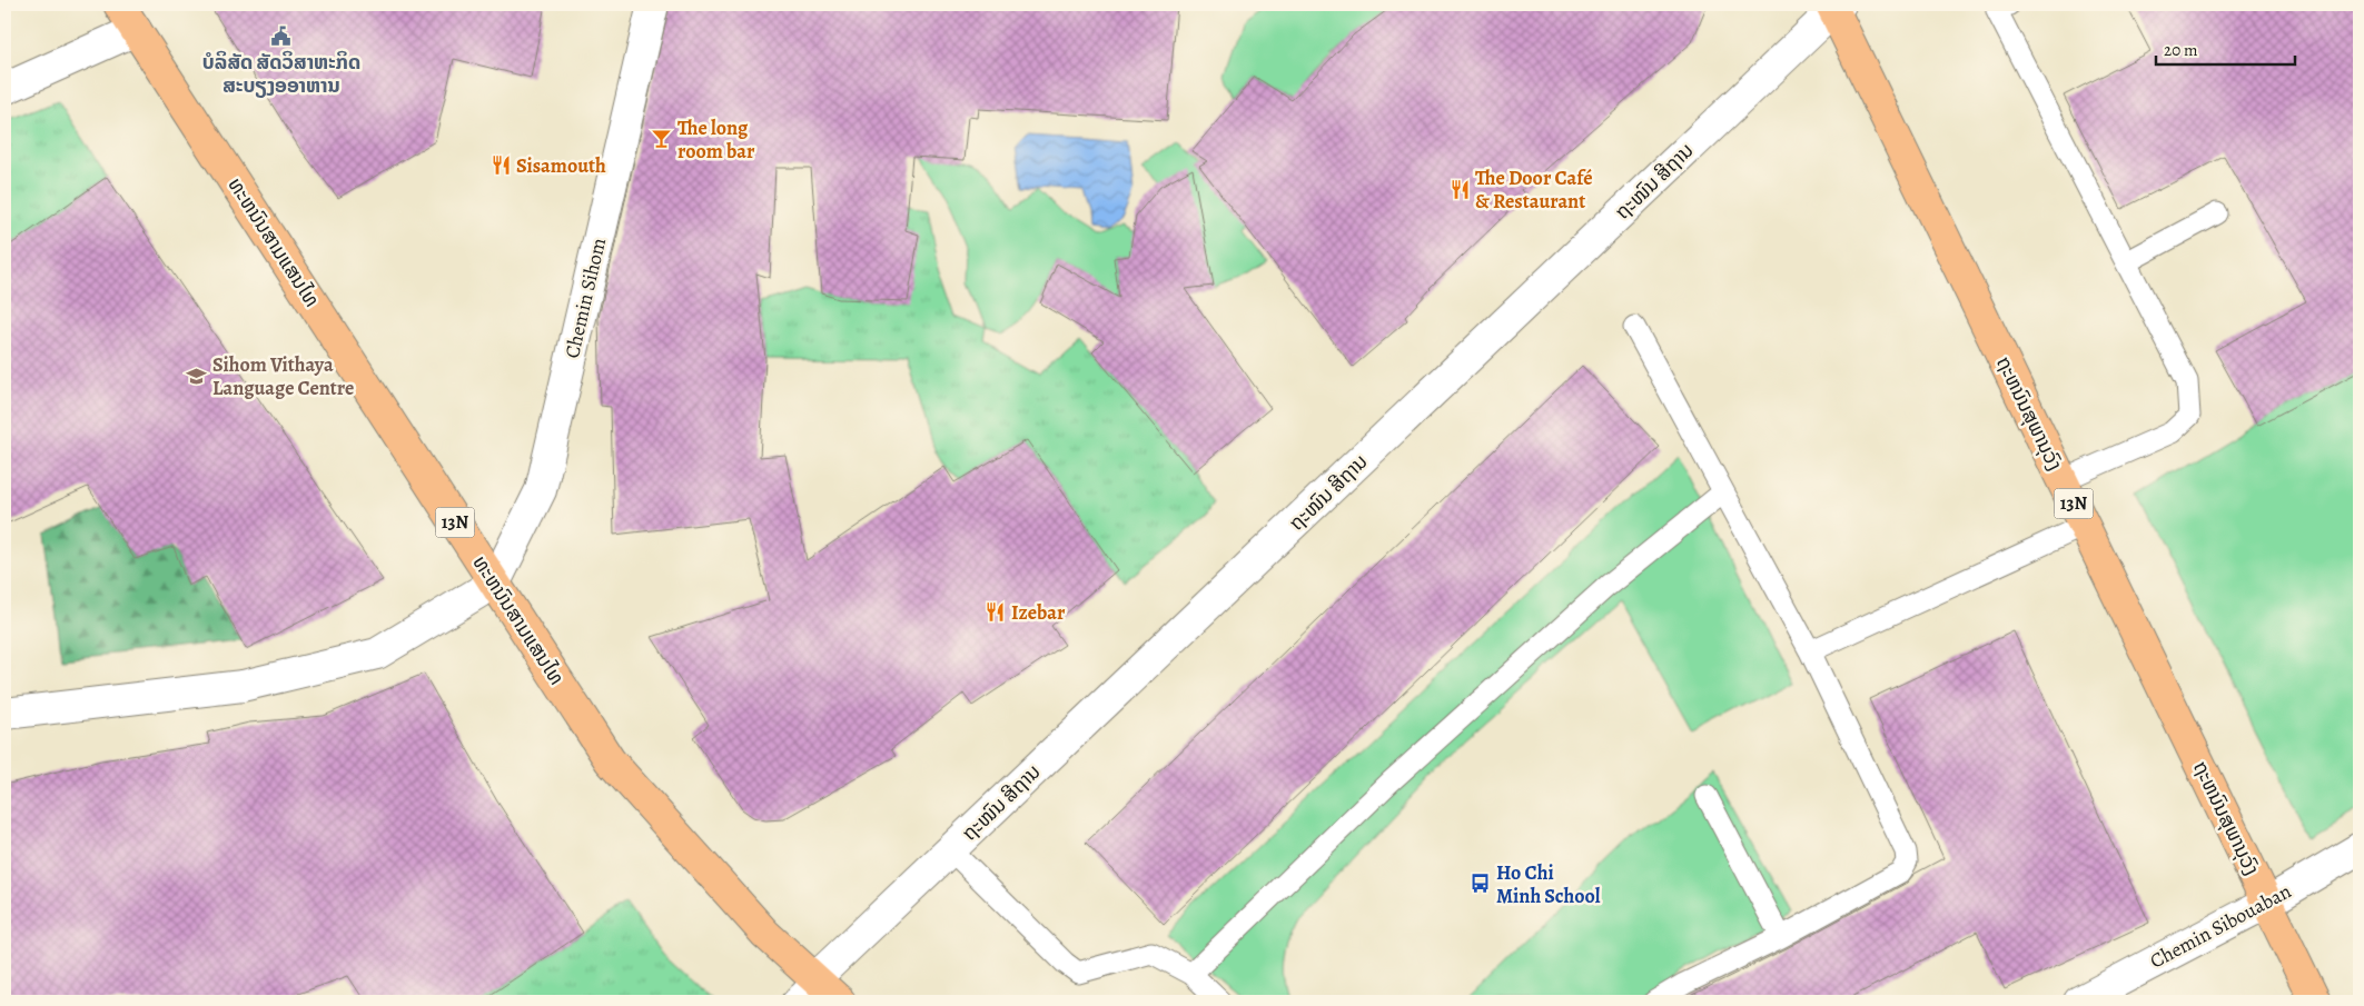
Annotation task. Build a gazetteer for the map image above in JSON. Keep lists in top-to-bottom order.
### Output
{
  "streets": {
    "highway": ["ທະຫນົນສາມແສນໄທ", "ຖະຫນົນສຸພານຸວົງ", "13N"],
    "street": ["ຖະໜົນ ສີຖານ", "Chemin Sihom", "Chemin Sibouaban"]
  },
  "crossings": [
    ["ຖະໜົນ ສີຖານ", "ທະຫນົນສາມແສນໄທ"],
    ["ຖະໜົນ ສີຖານ", "ຖະຫນົນສຸພານຸວົງ"],
    ["ທະຫນົນສາມແສນໄທ", "Chemin Sihom"],
    ["ຖະຫນົນສຸພານຸວົງ", "Chemin Sibouaban"]
  ],
  "places": {
    "public building": ["ບໍລິສັດ ສັດວິສາຫະກິດ ສະບຽງອອາຫານ"],
    "bar": ["The long room bar"],
    "restaurant": ["Sisamouth", "The Door Café & Restaurant", "Izebar"],
    "school or university": ["Sihom Vithaya Language Centre"],
    "bus stop": ["Ho Chi Minh School"]
  },
  "scale_bar": "20 m"
}
